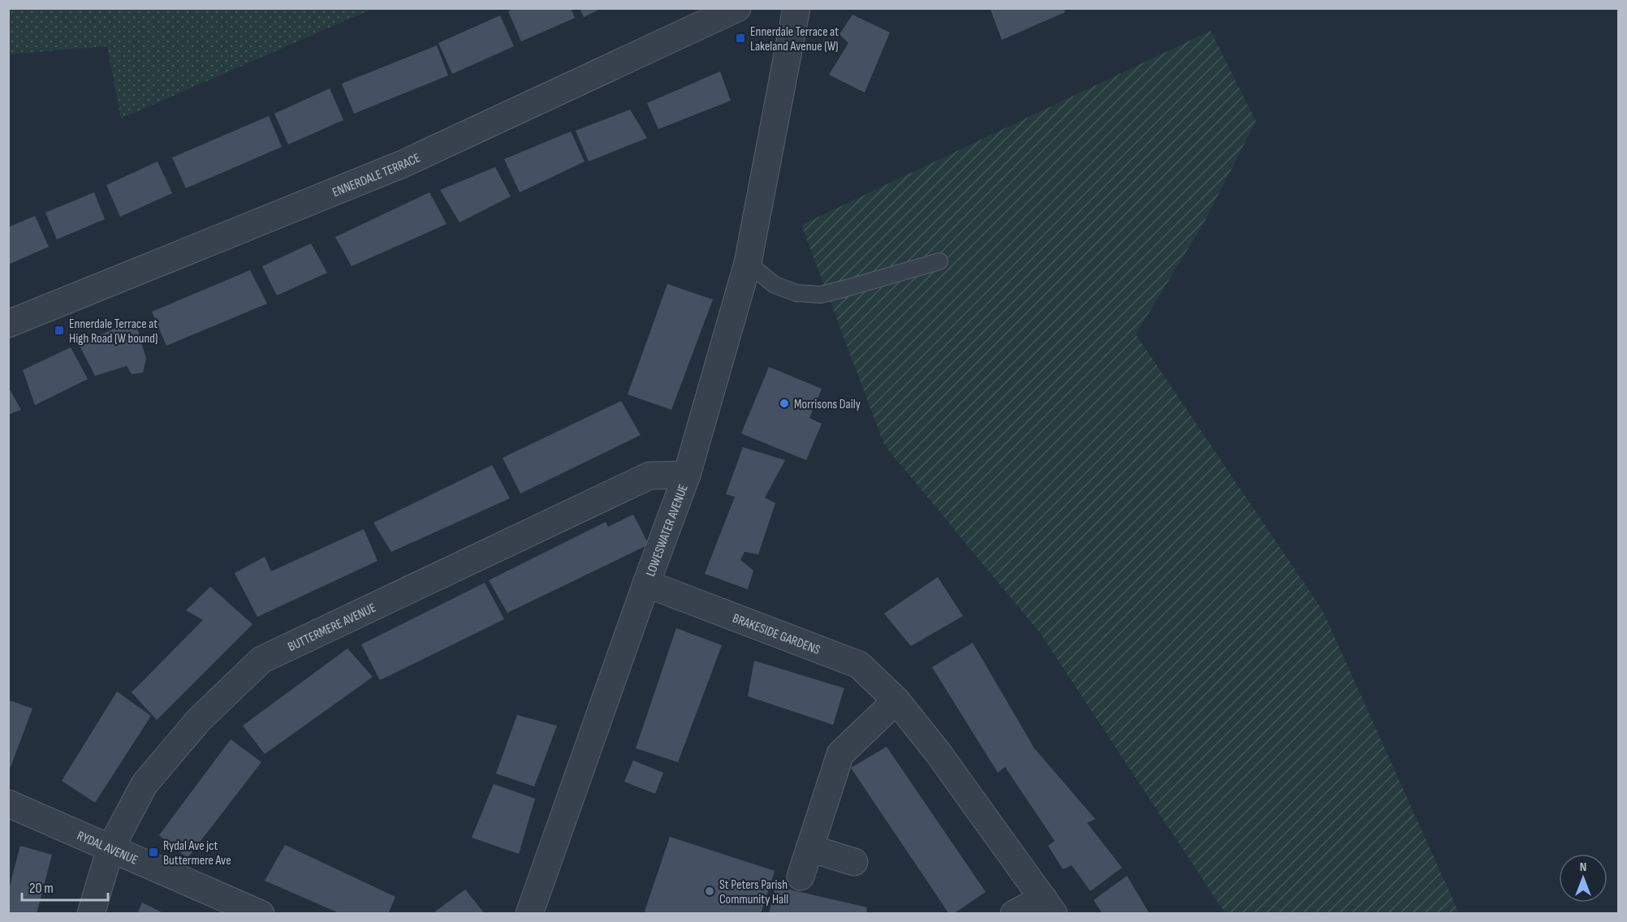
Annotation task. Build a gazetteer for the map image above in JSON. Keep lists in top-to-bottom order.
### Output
{
  "streets": {
    "street": [
      "ENNERDALE TERRACE",
      "LOWESWATER AVENUE",
      "BUTTERMERE AVENUE",
      "BRAKESIDE GARDENS",
      "RYDAL AVENUE"
    ]
  },
  "crossings": [
    ["LOWESWATER AVENUE", "BUTTERMERE AVENUE"],
    ["LOWESWATER AVENUE", "BRAKESIDE GARDENS"],
    ["BUTTERMERE AVENUE", "RYDAL AVENUE"]
  ],
  "places": {
    "transit": ["Ennerdale Terrace at Lakeland Avenue (W)", "Ennerdale Terrace at High Road (W bound)", "Rydal Ave jct Buttermere Ave"],
    "other": ["Morrisons Daily", "St Peters Parish Community Hall"]
  },
  "scale_bar": "20 m",
  "north": "top"
}
